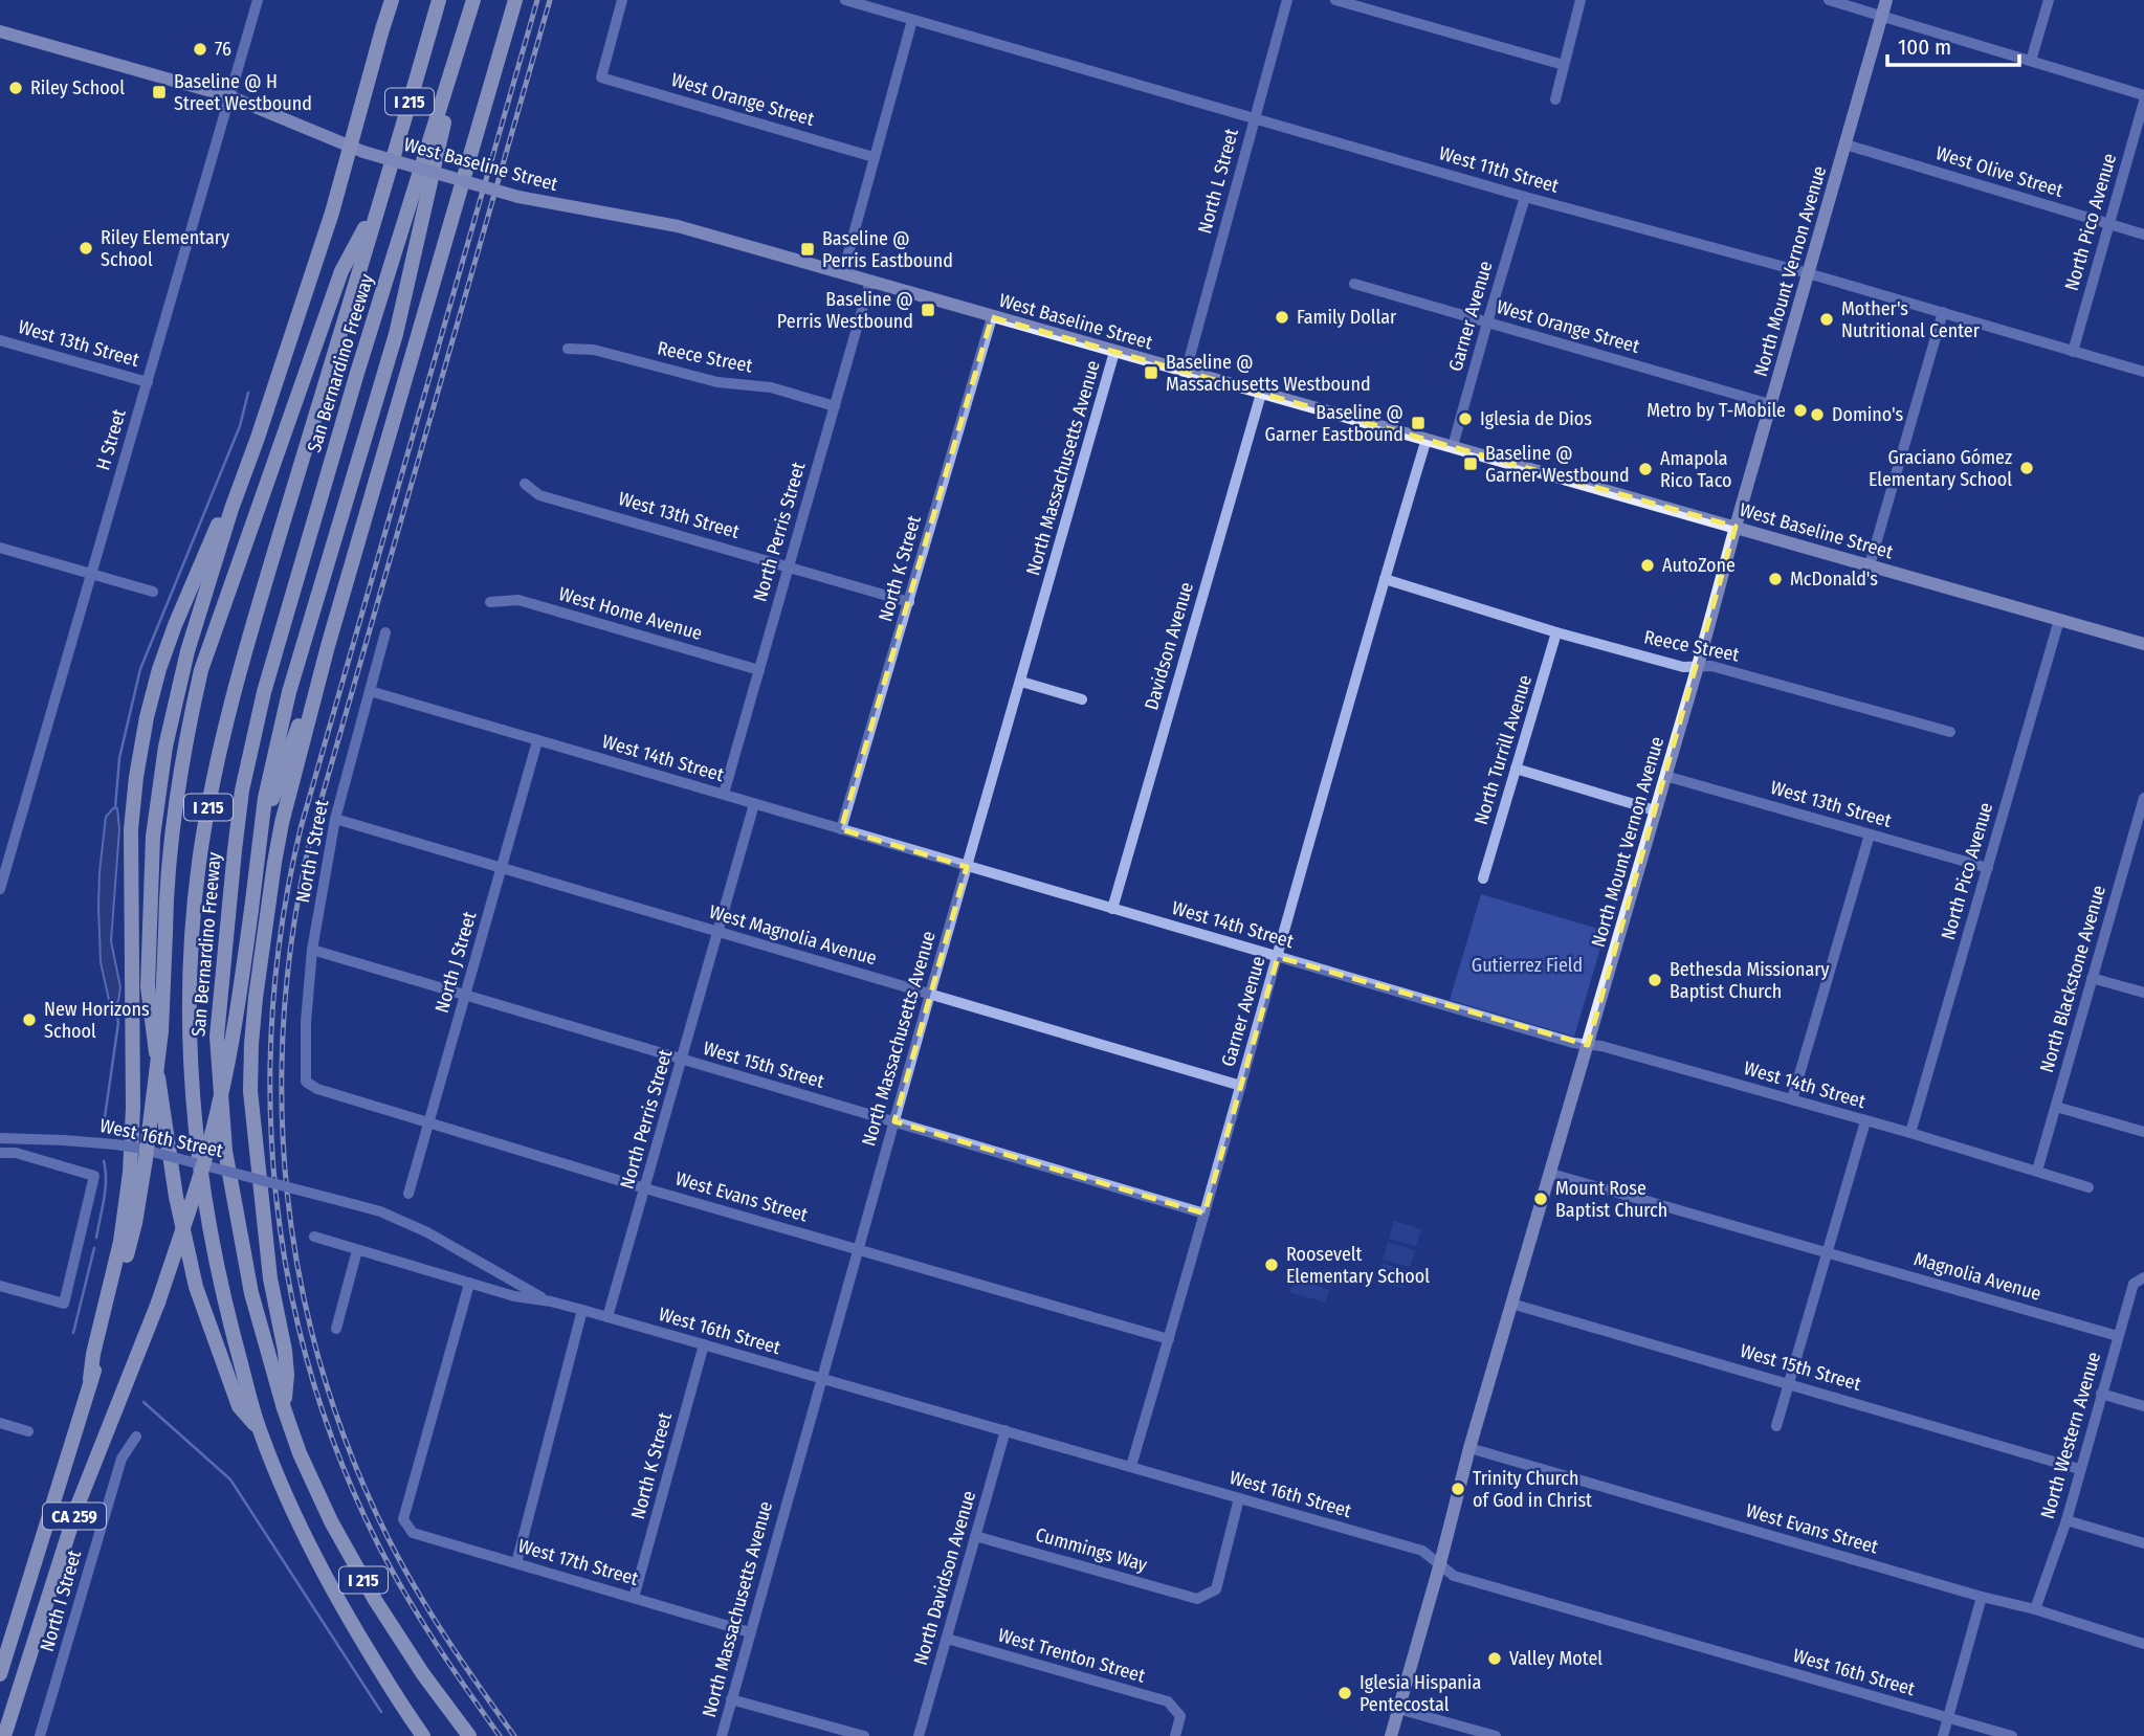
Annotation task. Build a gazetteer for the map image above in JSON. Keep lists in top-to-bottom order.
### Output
{
  "streets": {
    "highway": ["I 215", "San Bernardino Freeway", "CA 259"],
    "main road": ["West Baseline Street", "North Mount Vernon Avenue"],
    "street": [
      "West Orange Street",
      "West 11th Street",
      "West Olive Street",
      "North L Street",
      "North Pico Avenue",
      "Garner Avenue",
      "West 13th Street",
      "Reece Street",
      "H Street",
      "North Massachusetts Avenue",
      "North Perris Street",
      "North K Street",
      "West Home Avenue",
      "Davidson Avenue",
      "North Turrill Avenue",
      "West 14th Street",
      "North I Street",
      "West Magnolia Avenue",
      "North J Street",
      "North Blackstone Avenue",
      "West 15th Street",
      "West 16th Street",
      "West Evans Street",
      "Magnolia Avenue",
      "North Western Avenue",
      "Cummings Way",
      "West 17th Street",
      "North Davidson Avenue",
      "West Trenton Street"
    ]
  },
  "crossings": [
    ["West Orange Street", "North Mount Vernon Avenue"],
    ["West Orange Street", "Garner Avenue"],
    ["West Baseline Street", "North L Street"],
    ["West Baseline Street", "North Pico Avenue"],
    ["West Baseline Street", "North Mount Vernon Avenue"],
    ["West Baseline Street", "Garner Avenue"],
    ["West Baseline Street", "H Street"],
    ["West Baseline Street", "North Massachusetts Avenue"],
    ["West Baseline Street", "North Perris Street"],
    ["West Baseline Street", "North K Street"],
    ["West Baseline Street", "Davidson Avenue"],
    ["West 11th Street", "North L Street"],
    ["West 11th Street", "North Pico Avenue"],
    ["West 11th Street", "North Mount Vernon Avenue"],
    ["West 11th Street", "Garner Avenue"],
    ["West Olive Street", "North Pico Avenue"],
    ["West Olive Street", "North Mount Vernon Avenue"],
    ["North Pico Avenue", "West 13th Street"],
    ["North Pico Avenue", "West 14th Street"],
    ["North Mount Vernon Avenue", "West 13th Street"],
    ["North Mount Vernon Avenue", "Reece Street"],
    ["North Mount Vernon Avenue", "West 14th Street"],
    ["North Mount Vernon Avenue", "West 15th Street"],
    ["North Mount Vernon Avenue", "West 16th Street"],
    ["North Mount Vernon Avenue", "West Evans Street"],
    ["Garner Avenue", "Reece Street"],
    ["Garner Avenue", "West 14th Street"],
    ["Garner Avenue", "West Magnolia Avenue"],
    ["Garner Avenue", "West 15th Street"],
    ["Garner Avenue", "West 16th Street"],
    ["Garner Avenue", "West Evans Street"],
    ["West 13th Street", "H Street"],
    ["West 13th Street", "North Perris Street"],
    ["West 13th Street", "North K Street"],
    ["Reece Street", "North Perris Street"],
    ["Reece Street", "North Turrill Avenue"],
    ["North Massachusetts Avenue", "West 14th Street"],
    ["North Massachusetts Avenue", "West Magnolia Avenue"],
    ["North Massachusetts Avenue", "West 15th Street"],
    ["North Massachusetts Avenue", "West 16th Street"],
    ["North Massachusetts Avenue", "West Evans Street"],
    ["North Massachusetts Avenue", "West 17th Street"],
    ["North Perris Street", "West Home Avenue"],
    ["North Perris Street", "West 14th Street"],
    ["North Perris Street", "West Magnolia Avenue"],
    ["North Perris Street", "West 15th Street"],
    ["North Perris Street", "West 16th Street"],
    ["North Perris Street", "West Evans Street"],
    ["North K Street", "West 14th Street"],
    ["North K Street", "West 16th Street"],
    ["North K Street", "West 17th Street"],
    ["Davidson Avenue", "West 14th Street"],
    ["West 14th Street", "North I Street"],
    ["West 14th Street", "North J Street"],
    ["West 14th Street", "North Blackstone Avenue"],
    ["North I Street", "West Magnolia Avenue"],
    ["North I Street", "West 15th Street"],
    ["North I Street", "West Evans Street"],
    ["West Magnolia Avenue", "North J Street"],
    ["North J Street", "West 15th Street"],
    ["North J Street", "West Evans Street"],
    ["West 15th Street", "North Western Avenue"],
    ["West 16th Street", "Cummings Way"],
    ["West 16th Street", "West 17th Street"],
    ["West 16th Street", "North Davidson Avenue"],
    ["West Evans Street", "North Western Avenue"],
    ["Magnolia Avenue", "North Western Avenue"],
    ["Cummings Way", "North Davidson Avenue"],
    ["North Davidson Avenue", "West Trenton Street"]
  ],
  "parks": ["Gutierrez Field"],
  "places": {
    "other": [
      "76",
      "Riley School",
      "Riley Elementary School",
      "Family Dollar",
      "Mother's Nutritional Center",
      "Metro by T-Mobile",
      "Domino's",
      "Iglesia de Dios",
      "Graciano Gómez Elementary School",
      "Amapola Rico Taco",
      "AutoZone",
      "McDonald's",
      "Bethesda Missionary Baptist Church",
      "New Horizons School",
      "Mount Rose Baptist Church",
      "Roosevelt Elementary School",
      "Trinity Church of God in Christ",
      "Valley Motel",
      "Iglesia Hispania Pentecostal"
    ],
    "transit": [
      "Baseline @ H Street Westbound",
      "Baseline @ Perris Eastbound",
      "Baseline @ Perris Westbound",
      "Baseline @ Massachusetts Westbound",
      "Baseline @ Garner Eastbound",
      "Baseline @ Garner Westbound"
    ]
  },
  "scale_bar": "100 m"
}
